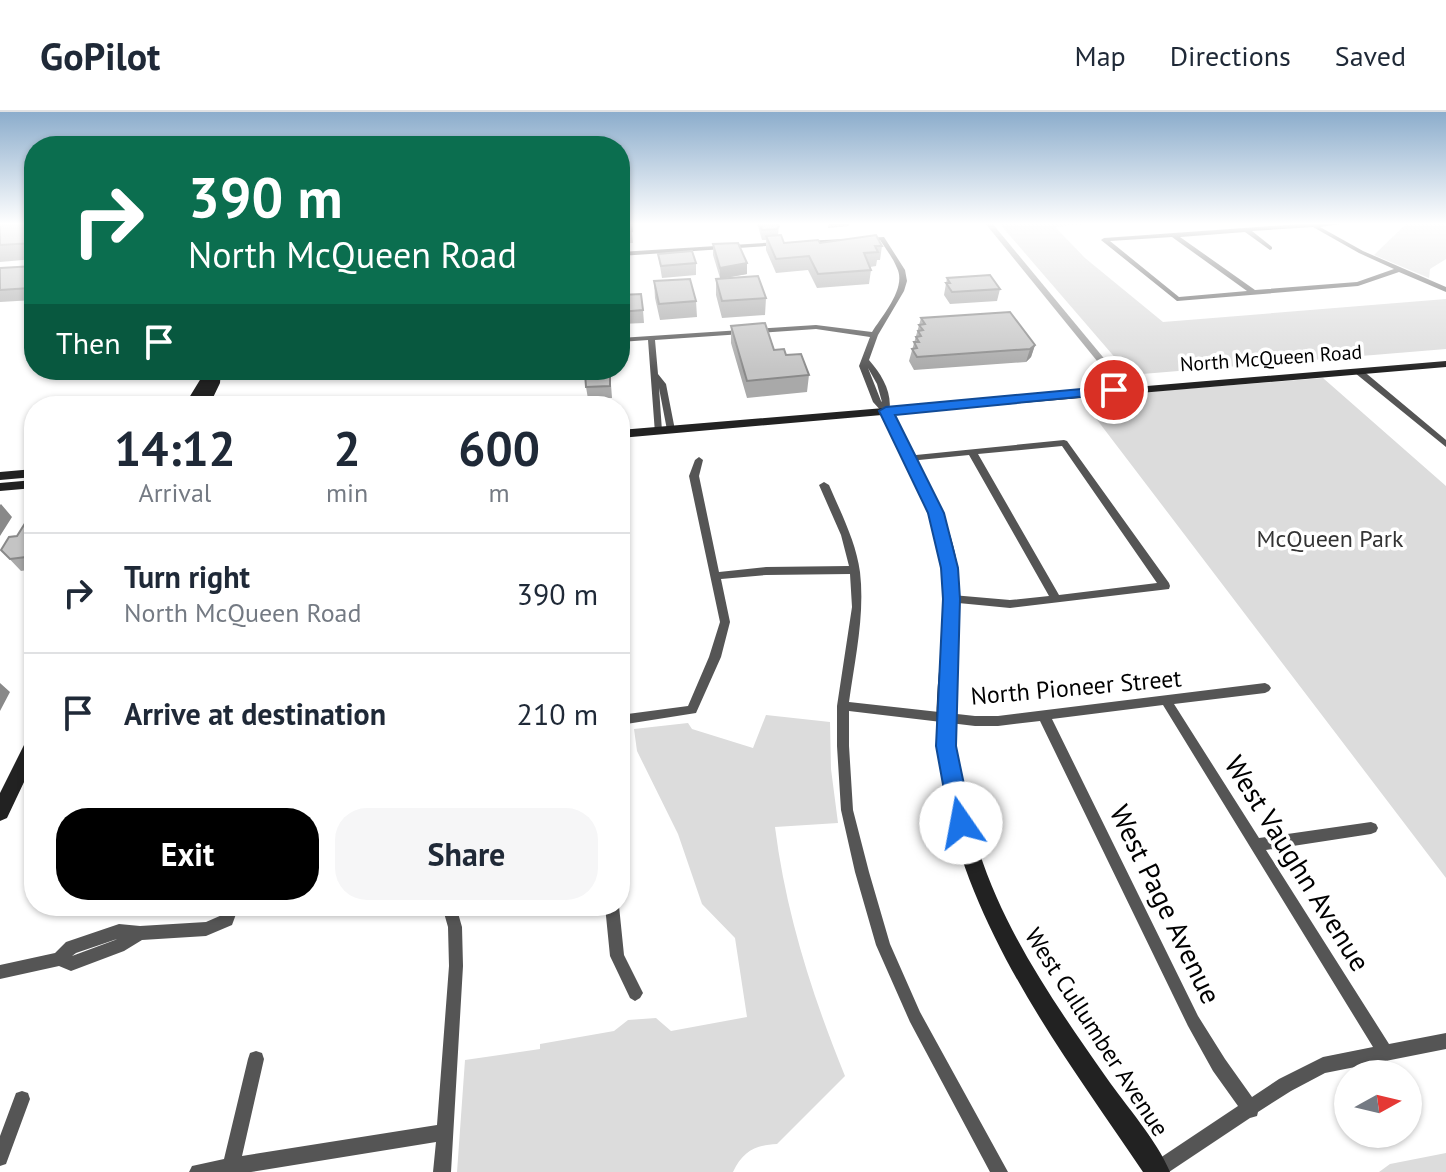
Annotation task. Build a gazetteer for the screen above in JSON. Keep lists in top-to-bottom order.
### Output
{
  "streets": {
    "main road": ["North McQueen Road", "West Cullumber Avenue"],
    "street": ["North Pioneer Street", "West Vaughn Avenue", "West Page Avenue"]
  },
  "crossings": [
    ["North McQueen Road", "West Cullumber Avenue"],
    ["North Pioneer Street", "West Vaughn Avenue"],
    ["North Pioneer Street", "West Page Avenue"],
    ["North Pioneer Street", "West Cullumber Avenue"]
  ],
  "parks": ["McQueen Park"],
  "north": "right",
  "page": {
    "header": "GoPilot",
    "nav": ["Map", "Directions", "Saved"],
    "turn": ["390 m", "North McQueen Road"],
    "then": "Then",
    "eta": [
      "14:12",
      "Arrival",
      "2",
      "min",
      "600",
      "m"
    ],
    "list": [
      {
        "name": "Turn right",
        "note": "North McQueen Road",
        "value": "390 m"
      },
      {
        "name": "Arrive at destination",
        "value": "210 m"
      }
    ],
    "buttons": ["Exit", "Share"]
  }
}
